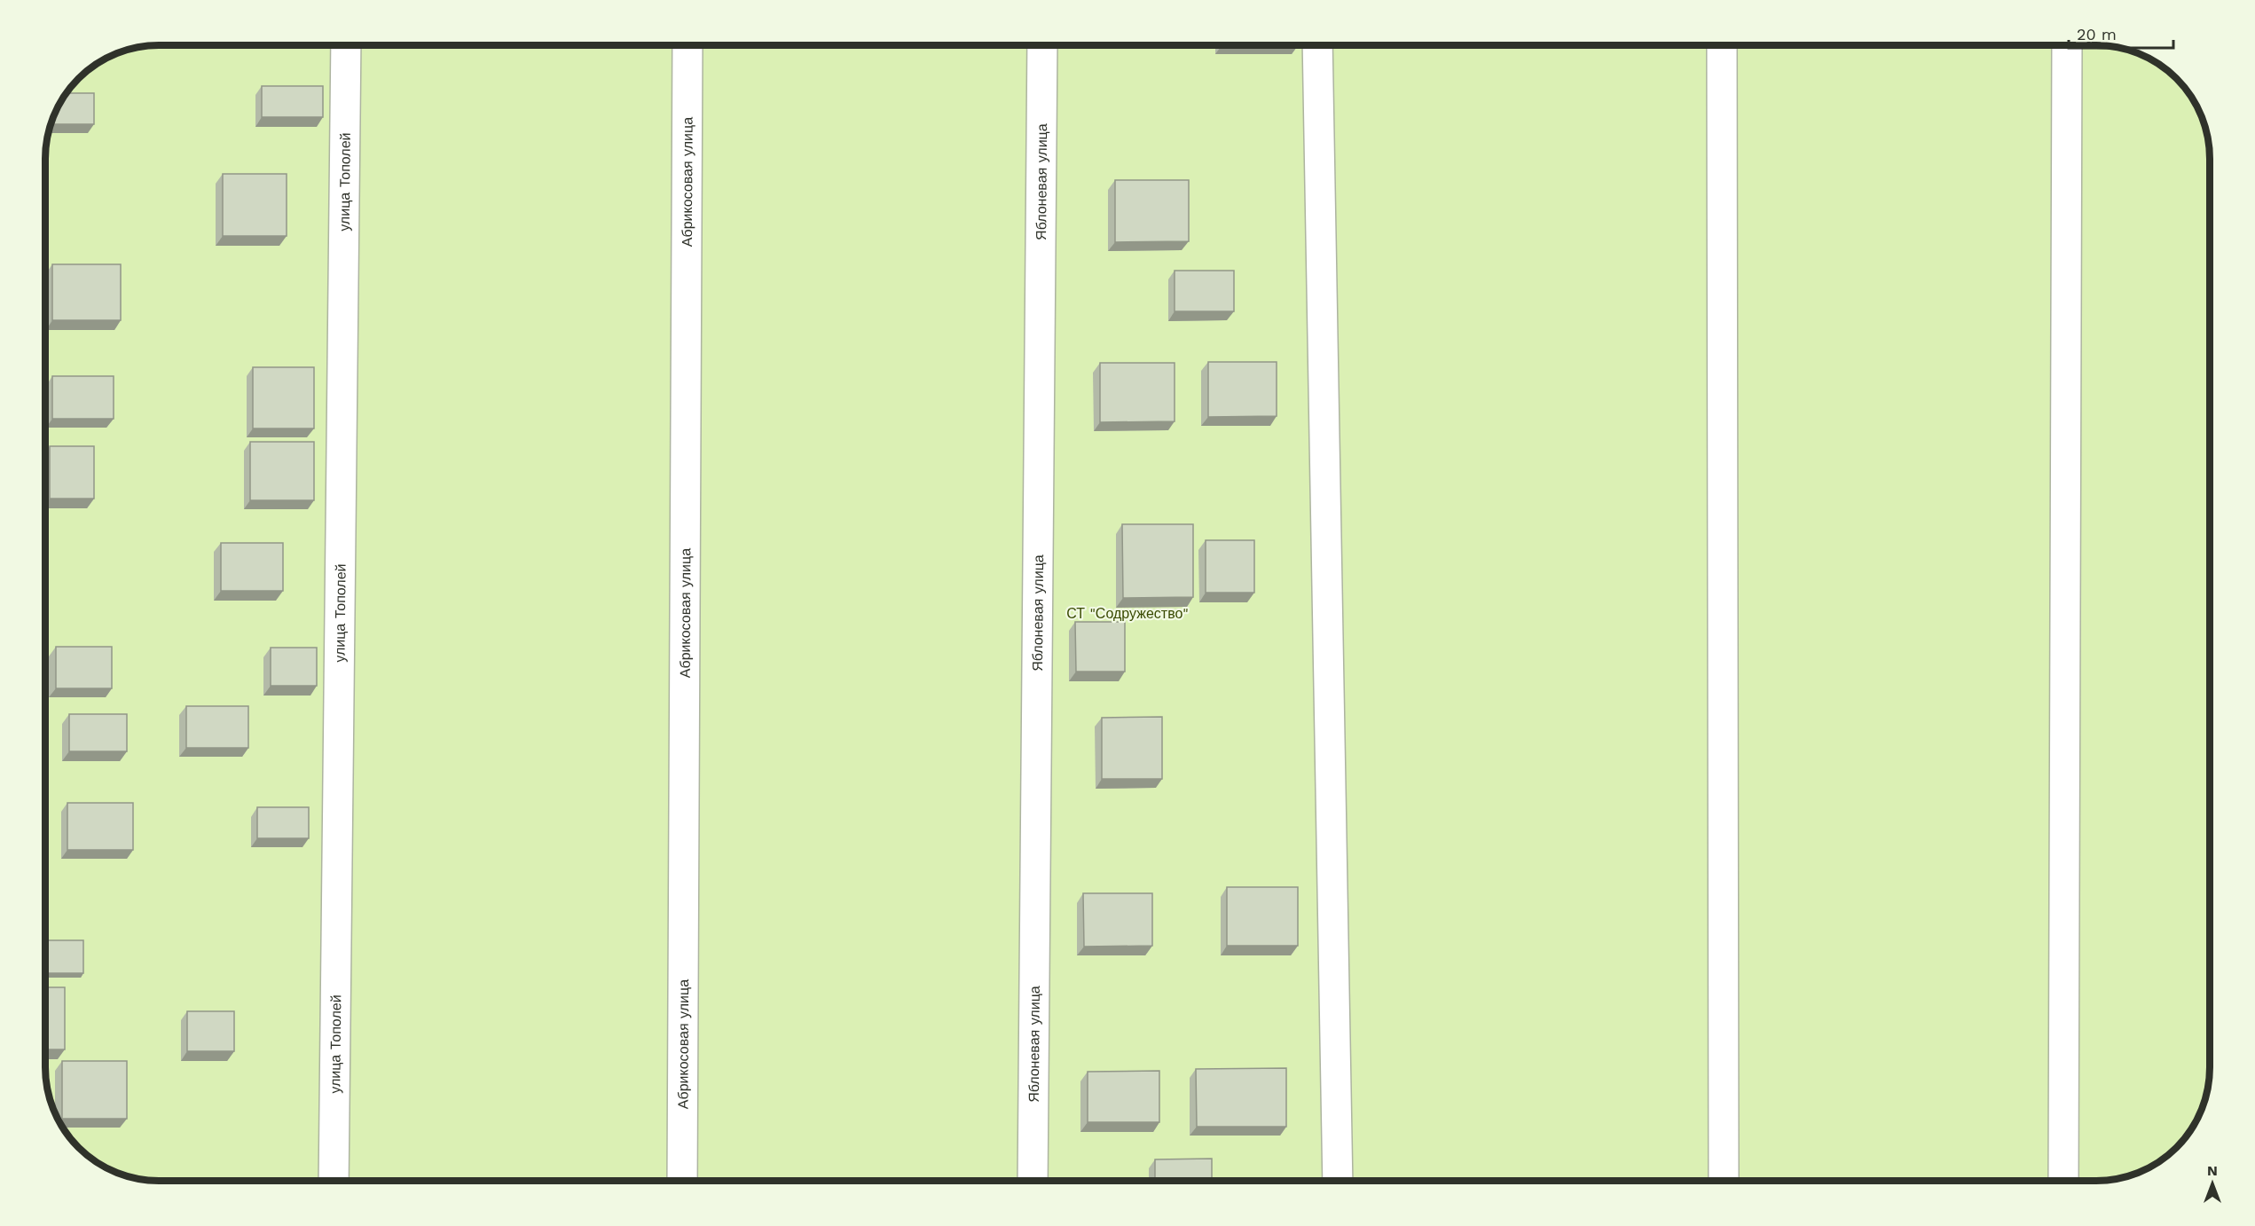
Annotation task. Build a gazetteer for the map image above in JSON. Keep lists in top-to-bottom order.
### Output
{
  "streets": {
    "lane": ["улица Тополей", "Абрикосовая улица", "Яблоневая улица"]
  },
  "parks": ["СТ \"Содружество\""],
  "scale_bar": "20 m",
  "north": "top"
}
